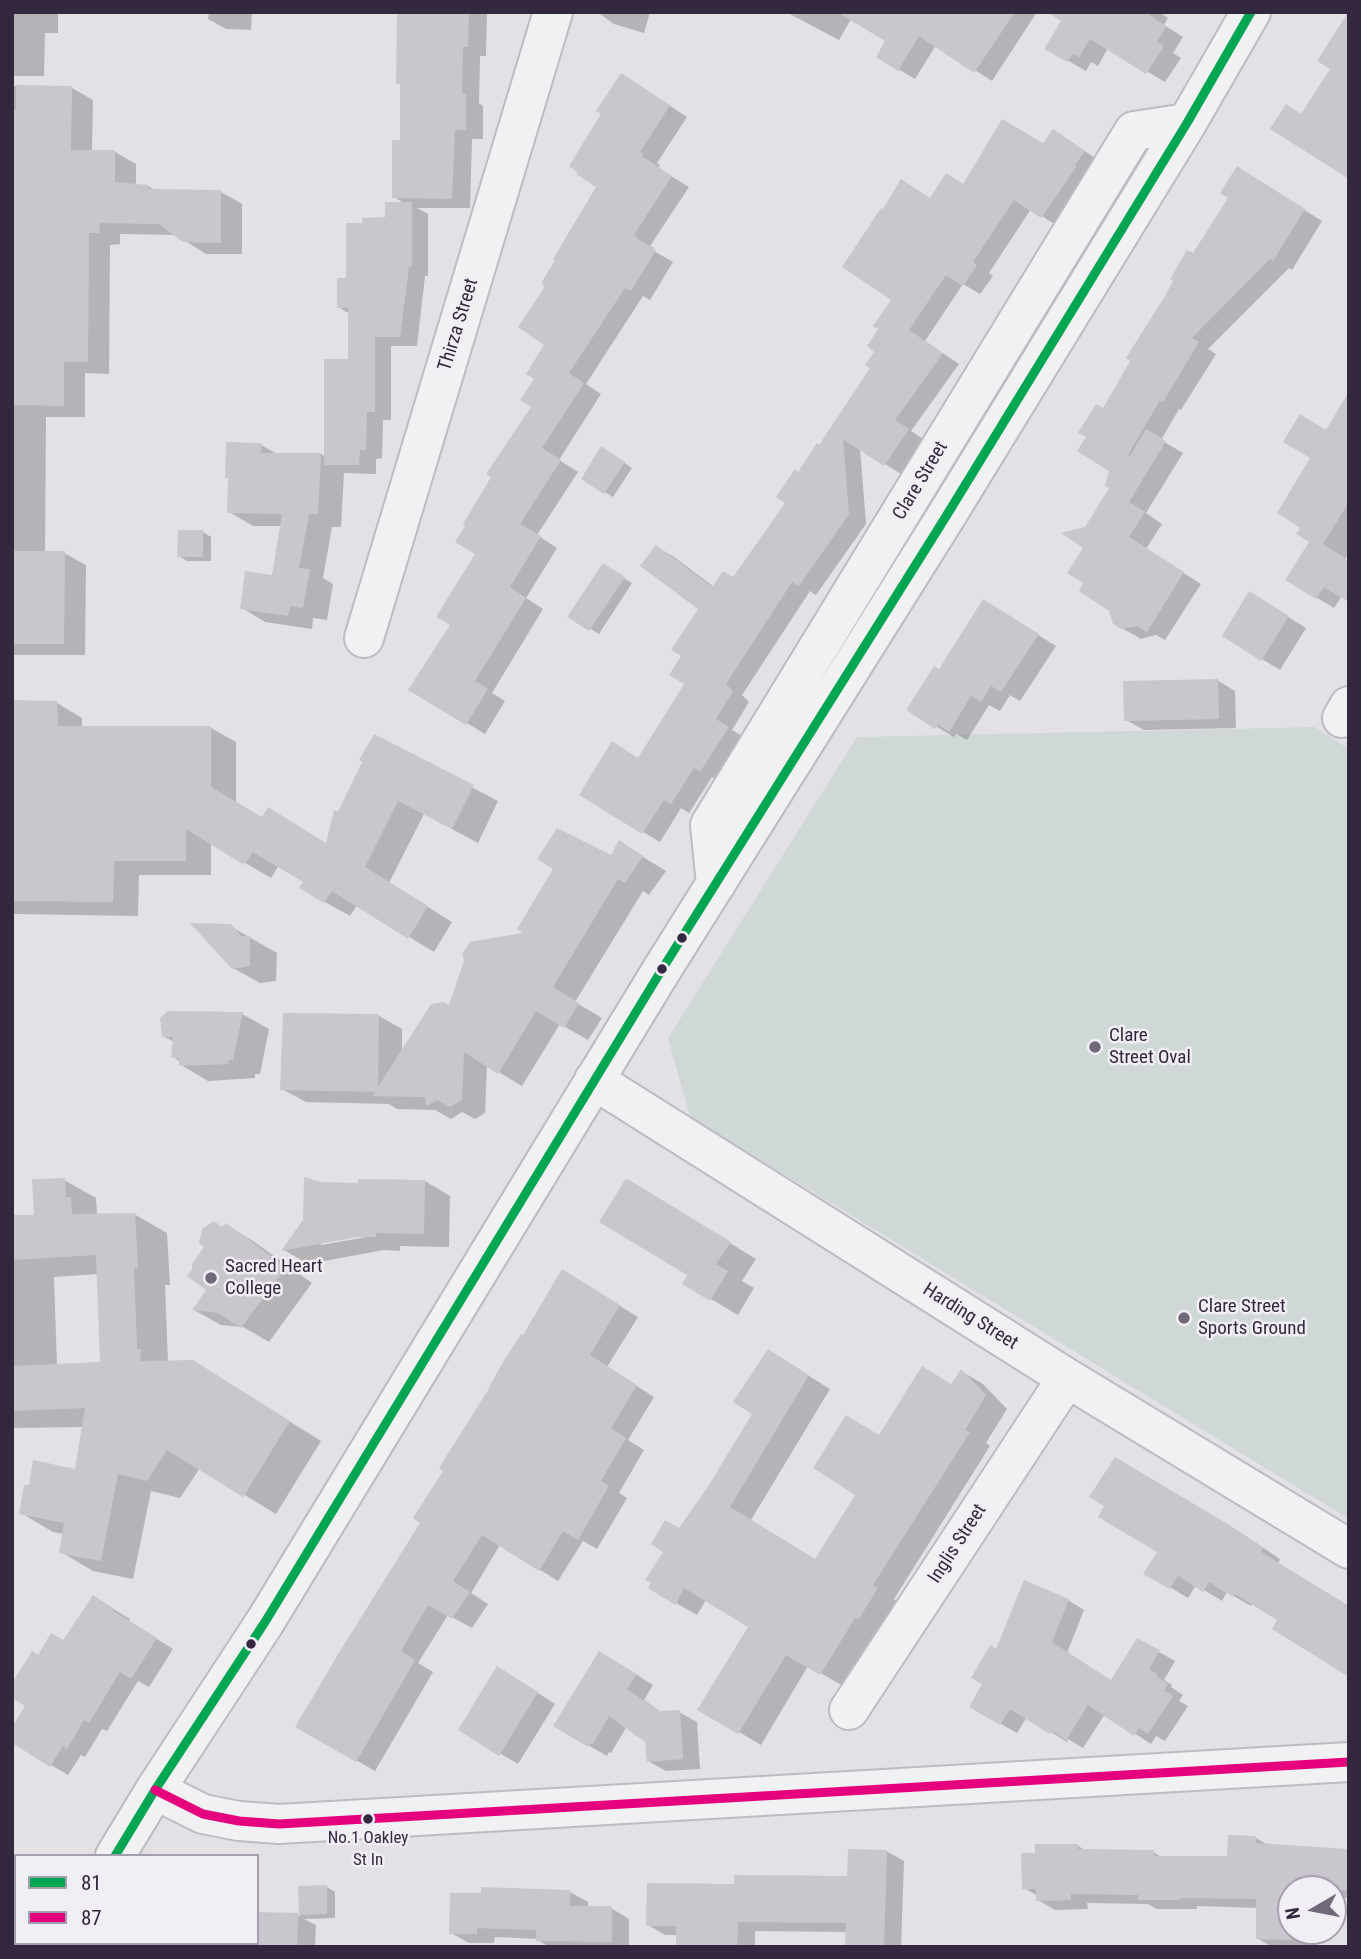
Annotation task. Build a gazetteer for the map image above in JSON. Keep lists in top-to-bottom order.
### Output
{
  "streets": {
    "street": [
      "Thirza Street",
      "Clare Street",
      "Harding Street",
      "Inglis Street"
    ]
  },
  "crossings": [
    ["Clare Street", "Harding Street"],
    ["Harding Street", "Inglis Street"]
  ],
  "places": [
    "Clare Street Oval",
    "Sacred Heart College",
    "Clare Street Sports Ground",
    "No.1 Oakley St In"
  ],
  "lines": ["transit line 81", "transit line 87"],
  "legend": ["81", "87"],
  "north": "left"
}
